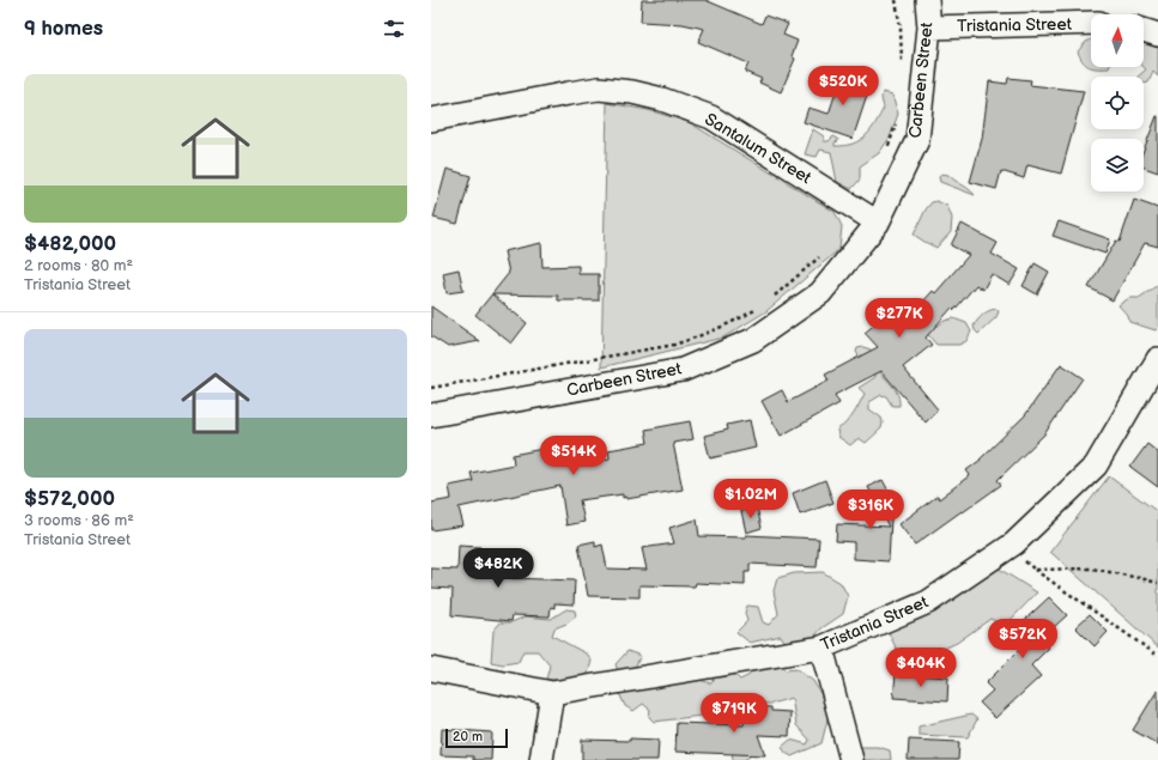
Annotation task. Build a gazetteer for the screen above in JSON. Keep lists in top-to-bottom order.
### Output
{
  "streets": {
    "street": ["Tristania Street", "Carbeen Street", "Santalum Street"]
  },
  "crossings": [
    ["Tristania Street", "Carbeen Street"],
    ["Carbeen Street", "Santalum Street"]
  ],
  "scale_bar": "20 m",
  "north": "top",
  "page": {
    "heading": "9 homes",
    "list": [
      {
        "name": "$482,000",
        "note": "2 rooms · 80 m² · Tristania Street"
      },
      {
        "name": "$572,000",
        "note": "3 rooms · 86 m² · Tristania Street"
      }
    ],
    "price": [
      "$520K",
      "$277K",
      "$514K",
      "$1.02M",
      "$316K",
      "$482K",
      "$572K",
      "$404K",
      "$719K"
    ],
    "scale": "20 m"
  }
}
